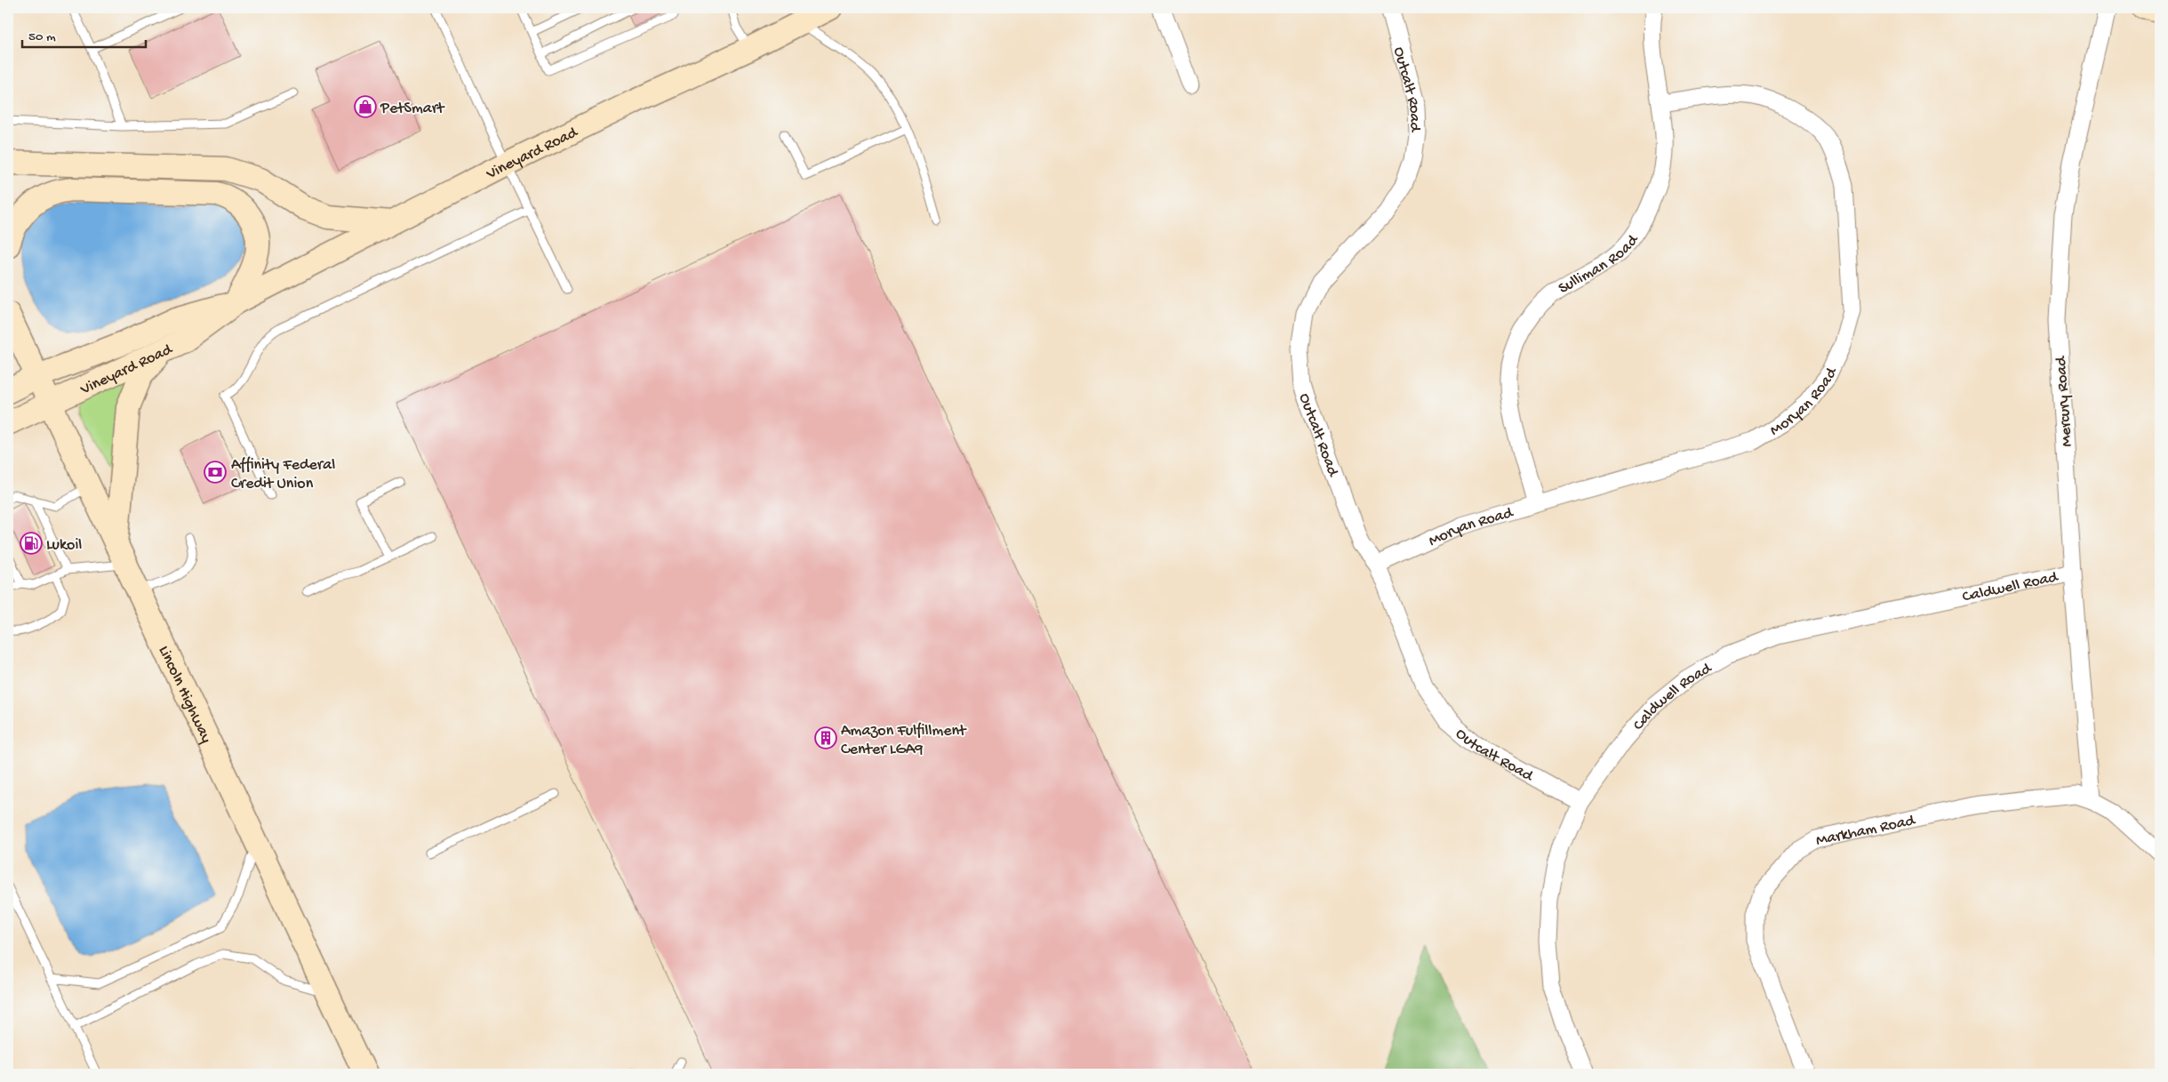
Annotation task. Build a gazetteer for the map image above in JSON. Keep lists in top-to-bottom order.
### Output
{
  "streets": {
    "main road": ["Vineyard Road", "Lincoln Highway"],
    "street": [
      "Outcalt Road",
      "Sulliman Road",
      "Moryan Road",
      "Mercury Road",
      "Caldwell Road",
      "Markham Road"
    ]
  },
  "crossings": [
    ["Outcalt Road", "Moryan Road"],
    ["Outcalt Road", "Caldwell Road"],
    ["Vineyard Road", "Lincoln Highway"],
    ["Sulliman Road", "Moryan Road"],
    ["Mercury Road", "Caldwell Road"],
    ["Mercury Road", "Markham Road"]
  ],
  "places": {
    "shop": ["PetSmart"],
    "bank": ["Affinity Federal Credit Union"],
    "fuel station": ["Lukoil"],
    "building": ["Amazon Fulfillment Center LGA9"]
  },
  "scale_bar": "50 m"
}
